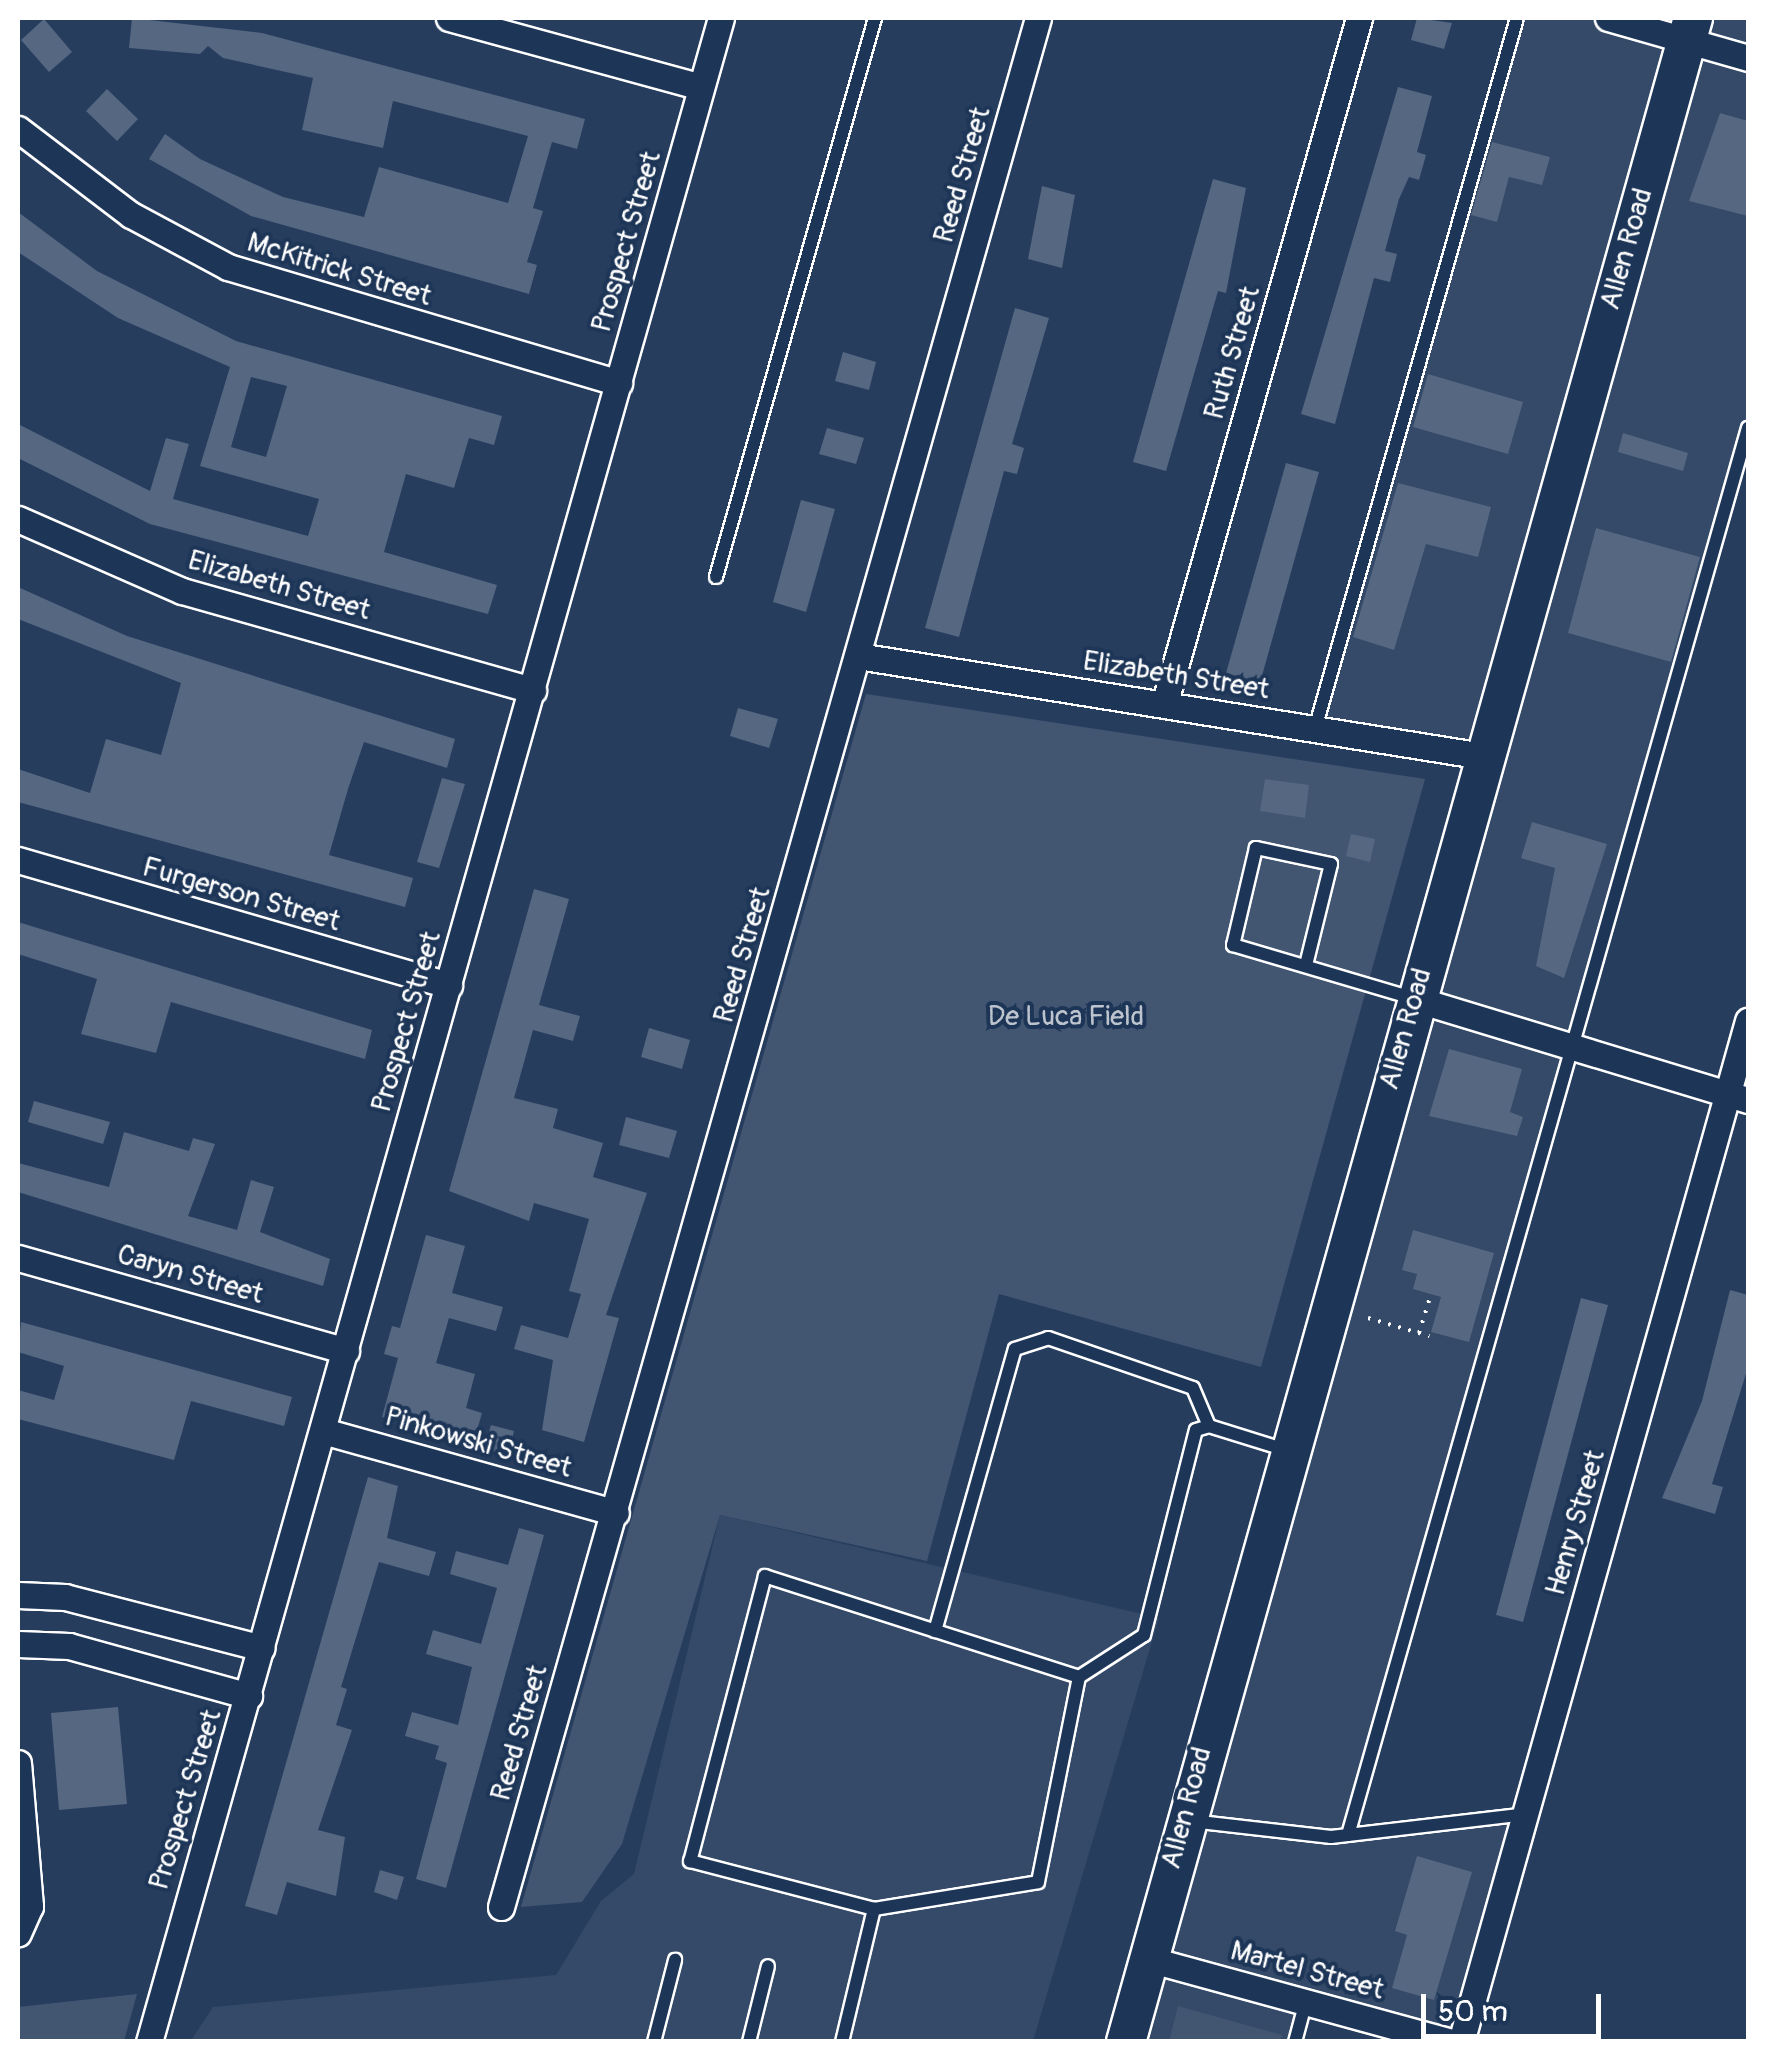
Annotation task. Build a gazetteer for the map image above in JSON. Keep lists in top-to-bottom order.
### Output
{
  "streets": {
    "main road": ["Allen Road"],
    "street": [
      "Reed Street",
      "Prospect Street",
      "McKitrick Street",
      "Ruth Street",
      "Elizabeth Street",
      "Furgerson Street",
      "Caryn Street",
      "Pinkowski Street",
      "Henry Street",
      "Martel Street"
    ]
  },
  "crossings": [
    ["Reed Street", "Elizabeth Street"],
    ["Reed Street", "Pinkowski Street"],
    ["Prospect Street", "McKitrick Street"],
    ["Prospect Street", "Elizabeth Street"],
    ["Prospect Street", "Furgerson Street"],
    ["Prospect Street", "Caryn Street"],
    ["Prospect Street", "Pinkowski Street"],
    ["Allen Road", "Elizabeth Street"],
    ["Allen Road", "Martel Street"],
    ["Ruth Street", "Elizabeth Street"]
  ],
  "parks": ["De Luca Field"],
  "scale_bar": "50 m"
}
